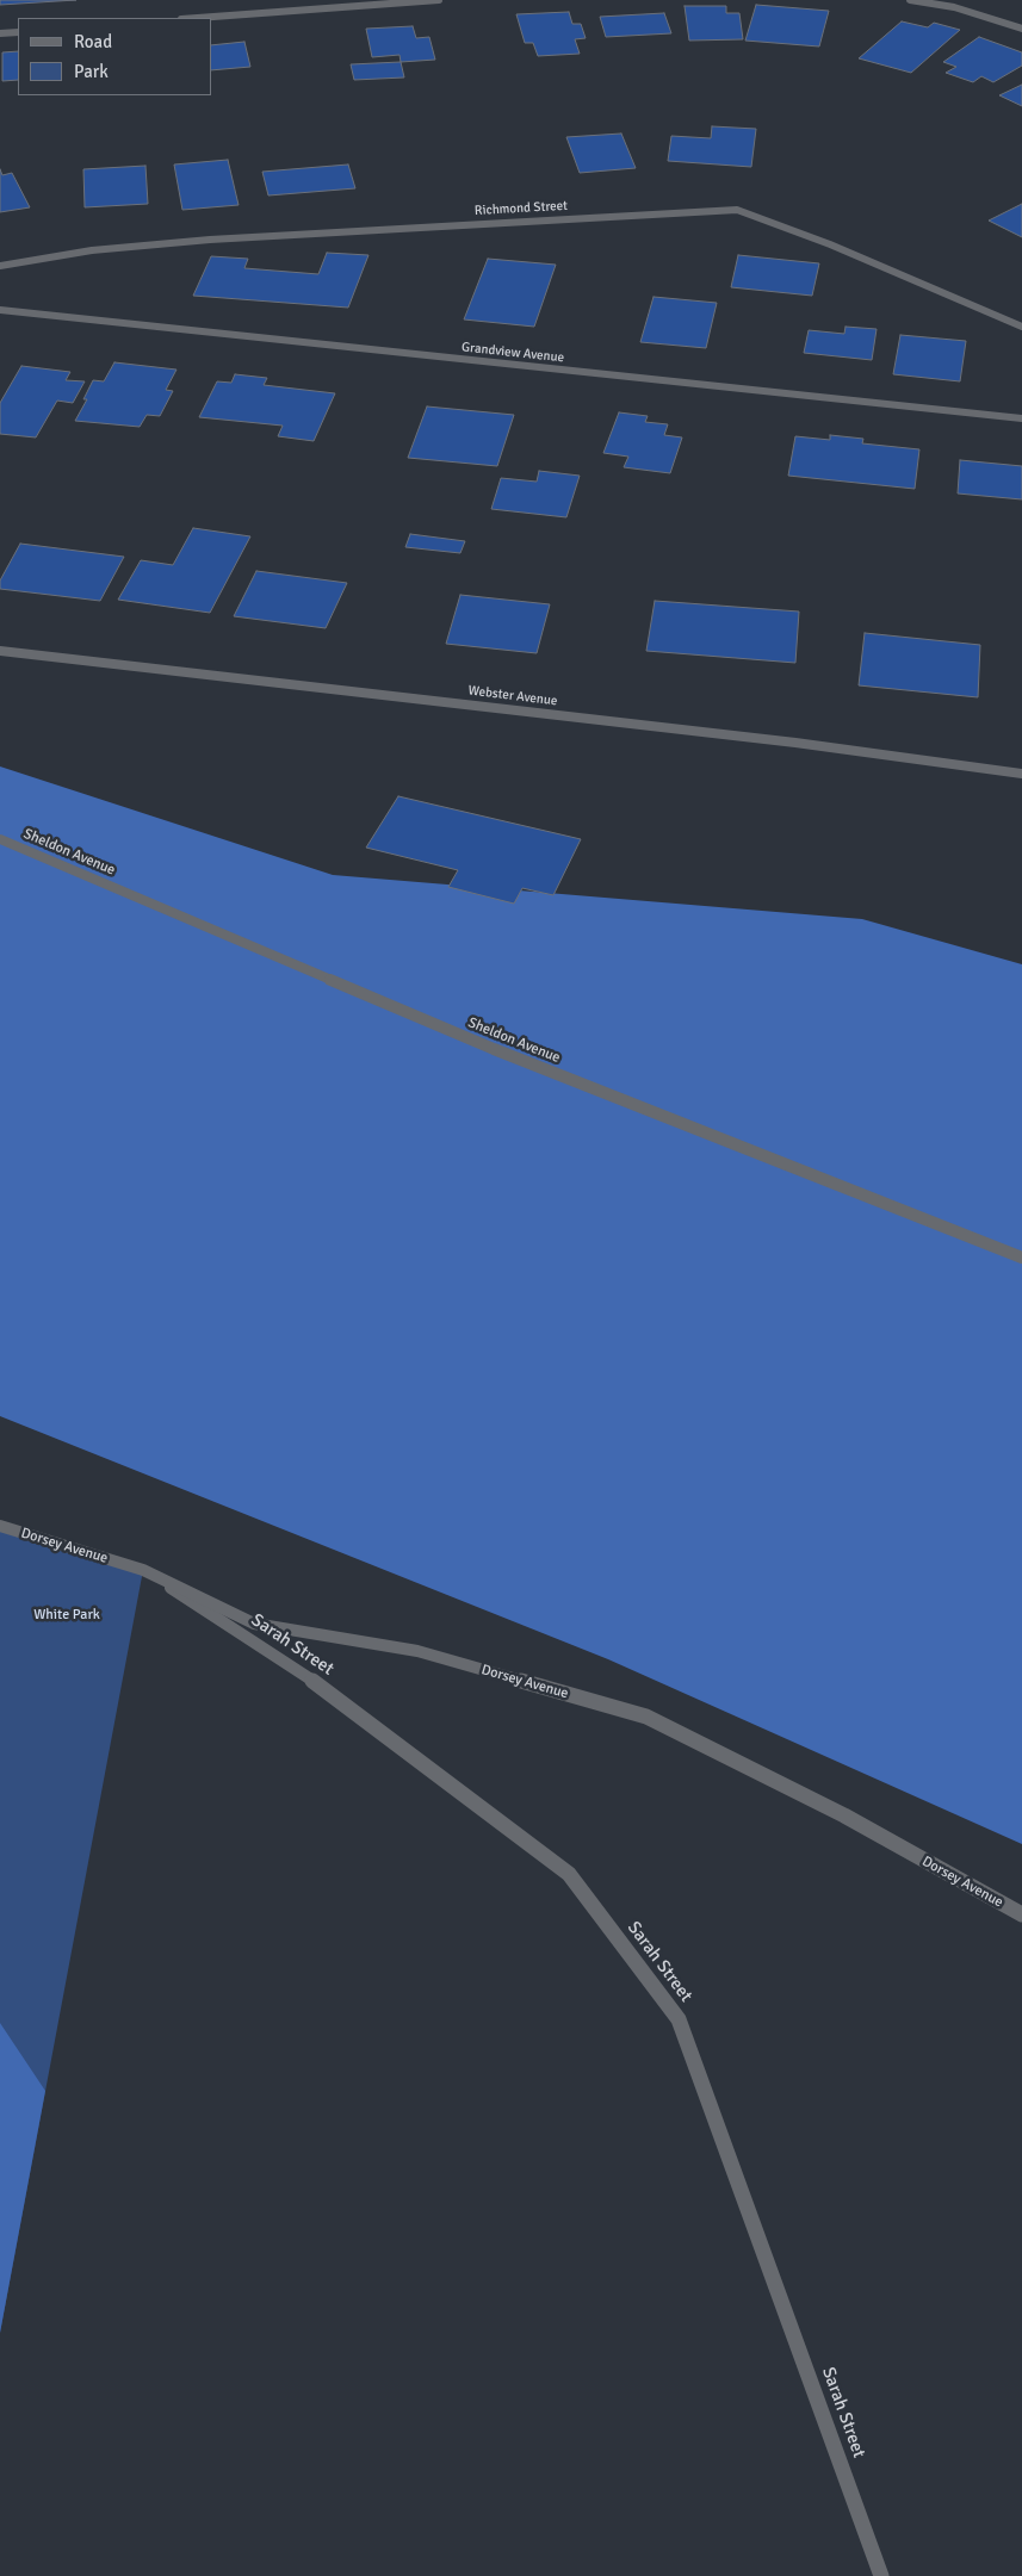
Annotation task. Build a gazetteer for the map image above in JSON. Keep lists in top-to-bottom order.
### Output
{
  "streets": {
    "street": [
      "Richmond Street",
      "Grandview Avenue",
      "Webster Avenue",
      "Sheldon Avenue",
      "Dorsey Avenue",
      "Sarah Street"
    ]
  },
  "crossings": [
    ["Dorsey Avenue", "Sarah Street"]
  ],
  "parks": ["White Park"],
  "legend": ["Road", "Park"]
}
